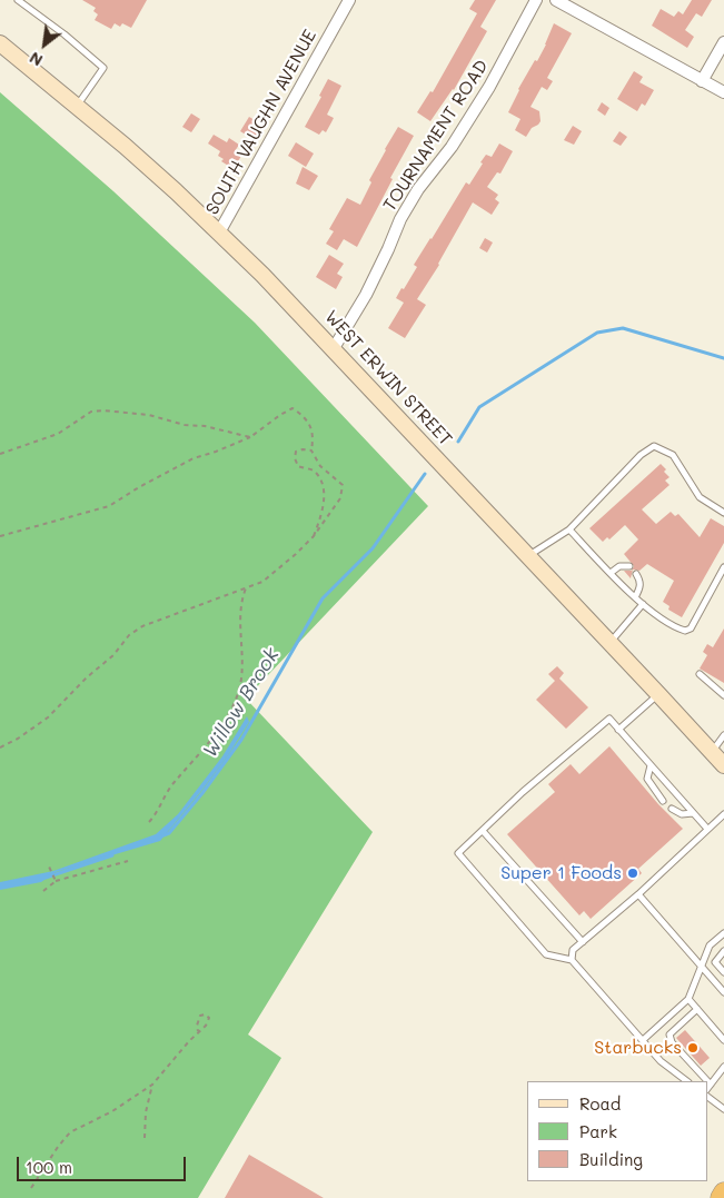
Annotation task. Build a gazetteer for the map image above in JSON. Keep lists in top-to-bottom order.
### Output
{
  "streets": {
    "main road": ["WEST ERWIN STREET"],
    "street": ["SOUTH VAUGHN AVENUE", "TOURNAMENT ROAD"]
  },
  "crossings": [
    ["SOUTH VAUGHN AVENUE", "WEST ERWIN STREET"],
    ["TOURNAMENT ROAD", "WEST ERWIN STREET"]
  ],
  "water": ["Willow Brook"],
  "places": ["Super 1 Foods", "Starbucks"],
  "legend": ["Road", "Park", "Building"],
  "scale_bar": "100 m",
  "north": "bottom left"
}
